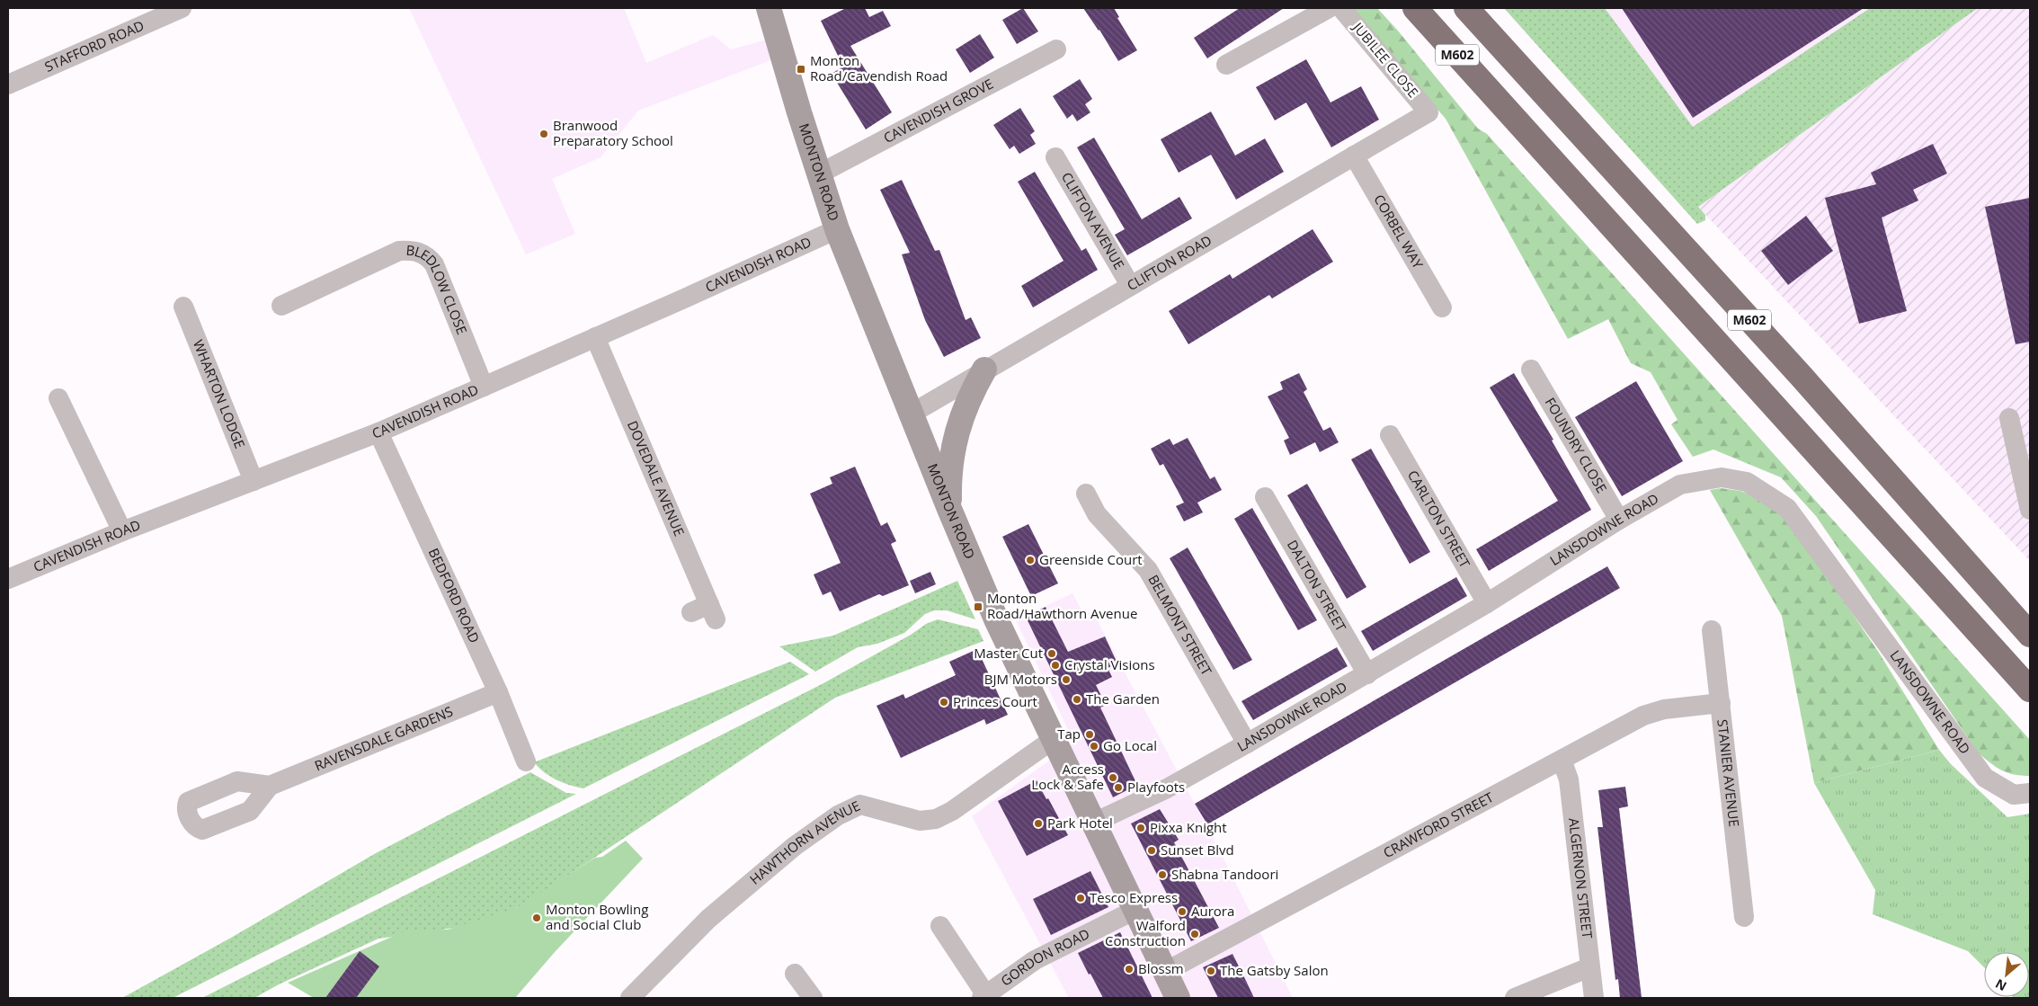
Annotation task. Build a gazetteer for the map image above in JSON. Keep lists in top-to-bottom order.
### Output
{
  "streets": {
    "highway": ["M602"],
    "main road": ["MONTON ROAD"],
    "street": [
      "STAFFORD ROAD",
      "JUBILEE CLOSE",
      "CAVENDISH GROVE",
      "CLIFTON AVENUE",
      "CORBEL WAY",
      "CLIFTON ROAD",
      "CAVENDISH ROAD",
      "BLEDLOW CLOSE",
      "WHARTON LODGE",
      "FOUNDRY CLOSE",
      "DOVEDALE AVENUE",
      "CARLTON STREET",
      "LANSDOWNE ROAD",
      "DALTON STREET",
      "BEDFORD ROAD",
      "BELMONT STREET",
      "RAVENSDALE GARDENS",
      "STANIER AVENUE",
      "CRAWFORD STREET",
      "HAWTHORN AVENUE",
      "ALGERNON STREET",
      "GORDON ROAD"
    ]
  },
  "crossings": [
    ["JUBILEE CLOSE", "CLIFTON ROAD"],
    ["CAVENDISH GROVE", "MONTON ROAD"],
    ["MONTON ROAD", "CLIFTON ROAD"],
    ["MONTON ROAD", "CAVENDISH ROAD"],
    ["MONTON ROAD", "LANSDOWNE ROAD"],
    ["MONTON ROAD", "CRAWFORD STREET"],
    ["MONTON ROAD", "HAWTHORN AVENUE"],
    ["MONTON ROAD", "GORDON ROAD"],
    ["CLIFTON AVENUE", "CLIFTON ROAD"],
    ["CORBEL WAY", "CLIFTON ROAD"],
    ["CAVENDISH ROAD", "BLEDLOW CLOSE"],
    ["CAVENDISH ROAD", "WHARTON LODGE"],
    ["CAVENDISH ROAD", "DOVEDALE AVENUE"],
    ["CAVENDISH ROAD", "BEDFORD ROAD"],
    ["FOUNDRY CLOSE", "LANSDOWNE ROAD"],
    ["CARLTON STREET", "LANSDOWNE ROAD"],
    ["LANSDOWNE ROAD", "DALTON STREET"],
    ["LANSDOWNE ROAD", "BELMONT STREET"],
    ["BEDFORD ROAD", "RAVENSDALE GARDENS"],
    ["STANIER AVENUE", "CRAWFORD STREET"],
    ["CRAWFORD STREET", "ALGERNON STREET"]
  ],
  "places": {
    "transit": ["Monton Road/Cavendish Road", "Monton Road/Hawthorn Avenue"],
    "other": [
      "Branwood Preparatory School",
      "Greenside Court",
      "Master Cut",
      "Crystal Visions",
      "BJM Motors",
      "The Garden",
      "Princes Court",
      "Tap",
      "Go Local",
      "Access Lock & Safe",
      "Playfoots",
      "Park Hotel",
      "Pixxa Knight",
      "Sunset Blvd",
      "Shabna Tandoori",
      "Tesco Express",
      "Aurora",
      "Monton Bowling and Social Club",
      "Walford Construction",
      "Blossm",
      "The Gatsby Salon"
    ]
  },
  "north": "bottom left"
}
